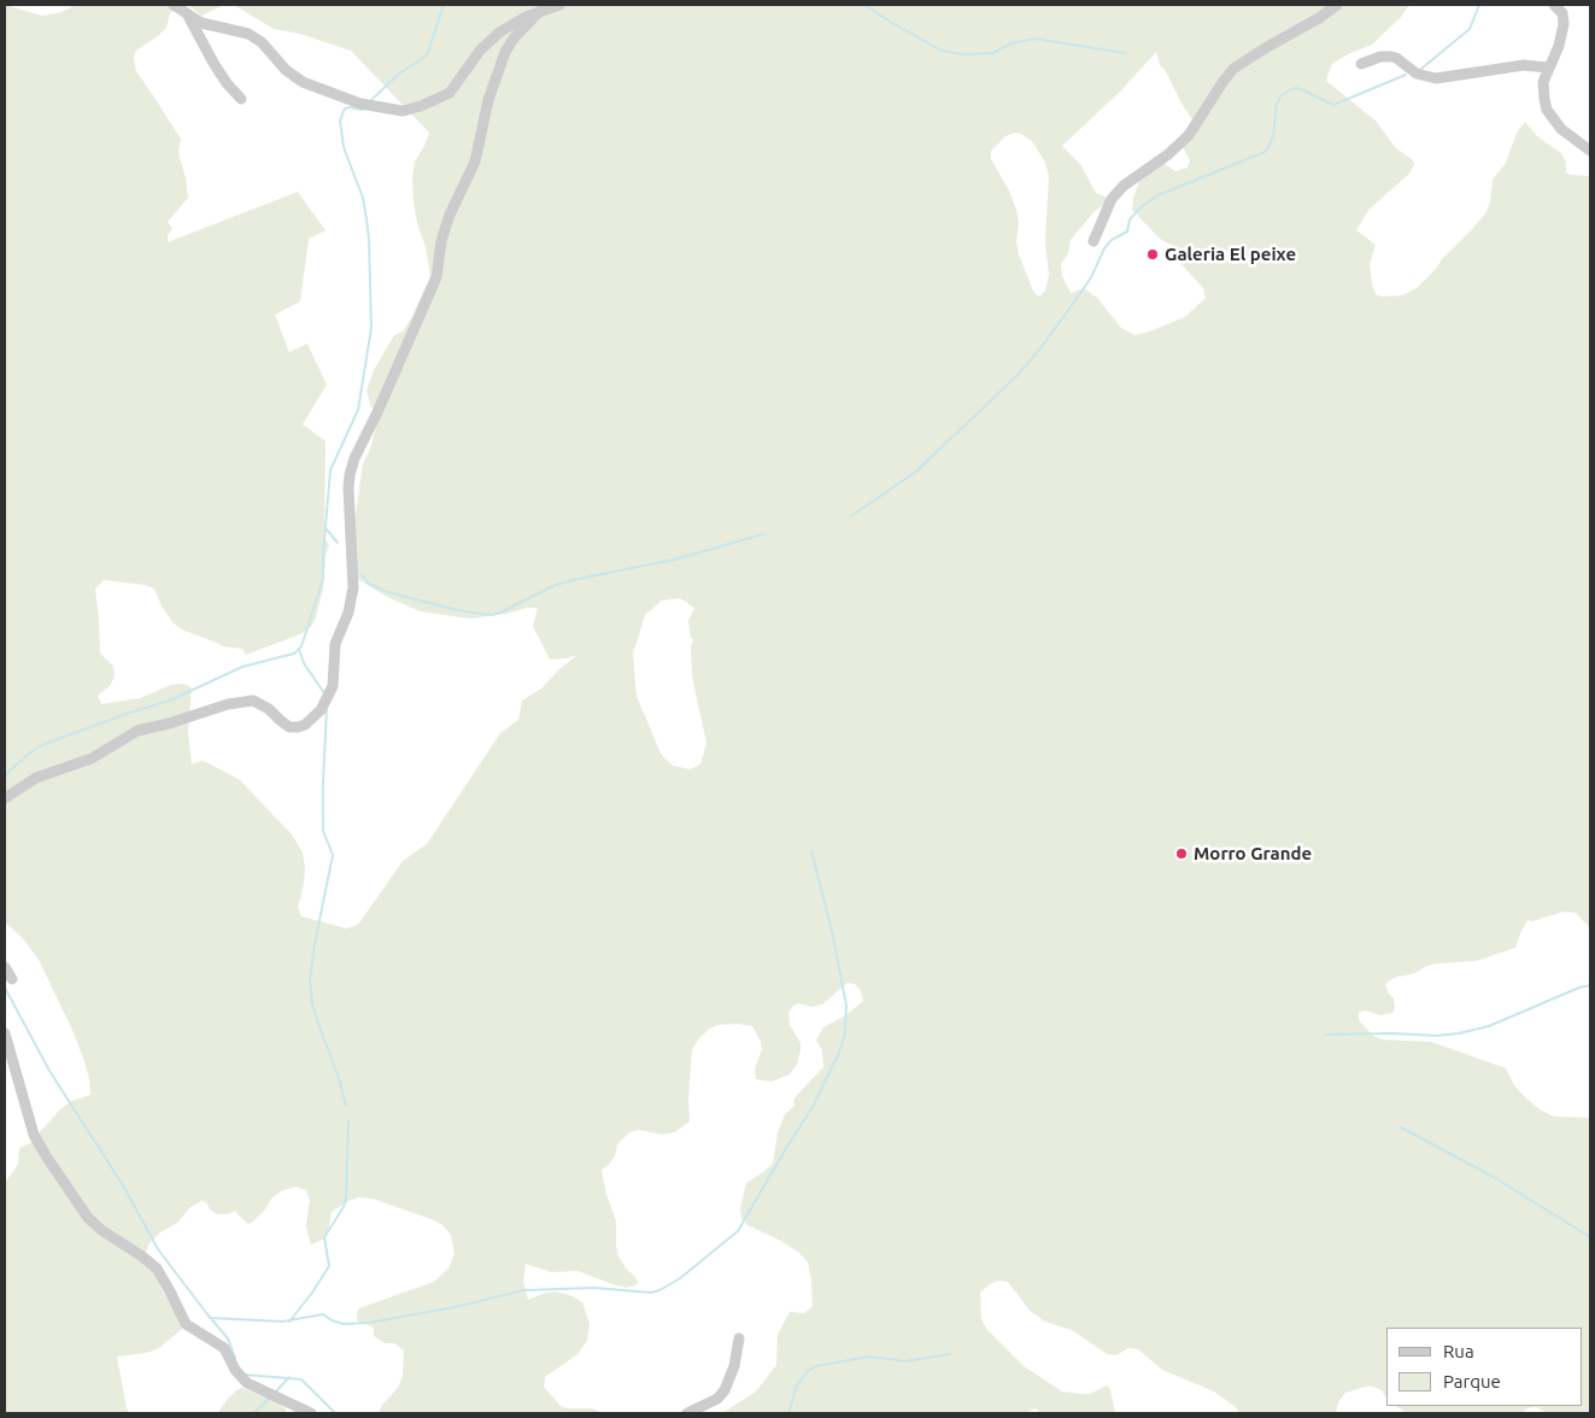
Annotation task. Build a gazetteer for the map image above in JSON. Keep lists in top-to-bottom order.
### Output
{
  "places": ["Galeria El peixe", "Morro Grande"],
  "legend": ["Rua", "Parque"]
}
